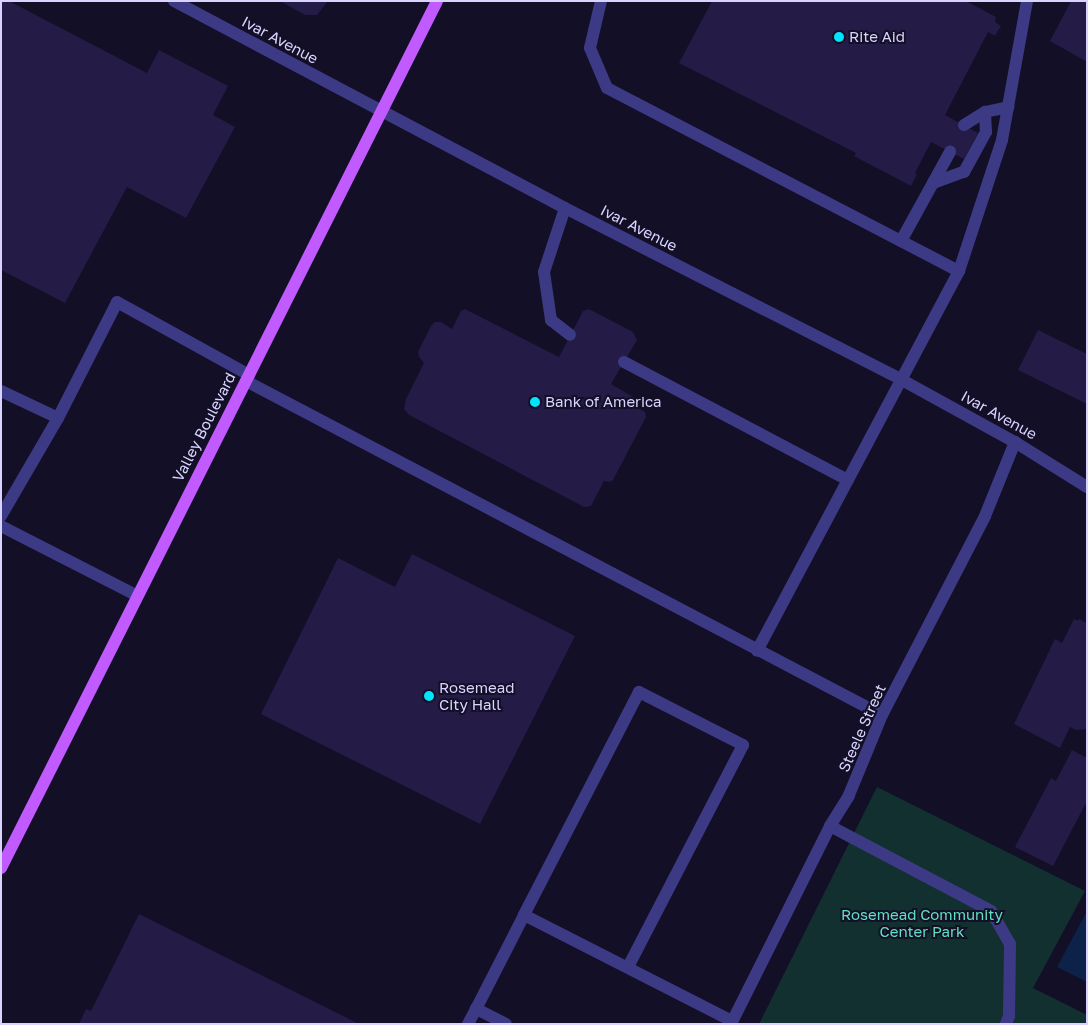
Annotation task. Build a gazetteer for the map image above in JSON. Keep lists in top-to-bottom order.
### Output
{
  "streets": {
    "main road": ["Valley Boulevard"],
    "street": ["Ivar Avenue", "Steele Street"]
  },
  "crossings": [
    ["Ivar Avenue", "Valley Boulevard"],
    ["Ivar Avenue", "Steele Street"]
  ],
  "parks": ["Rosemead Community Center Park"],
  "places": ["Rite Aid", "Bank of America", "Rosemead City Hall"]
}
